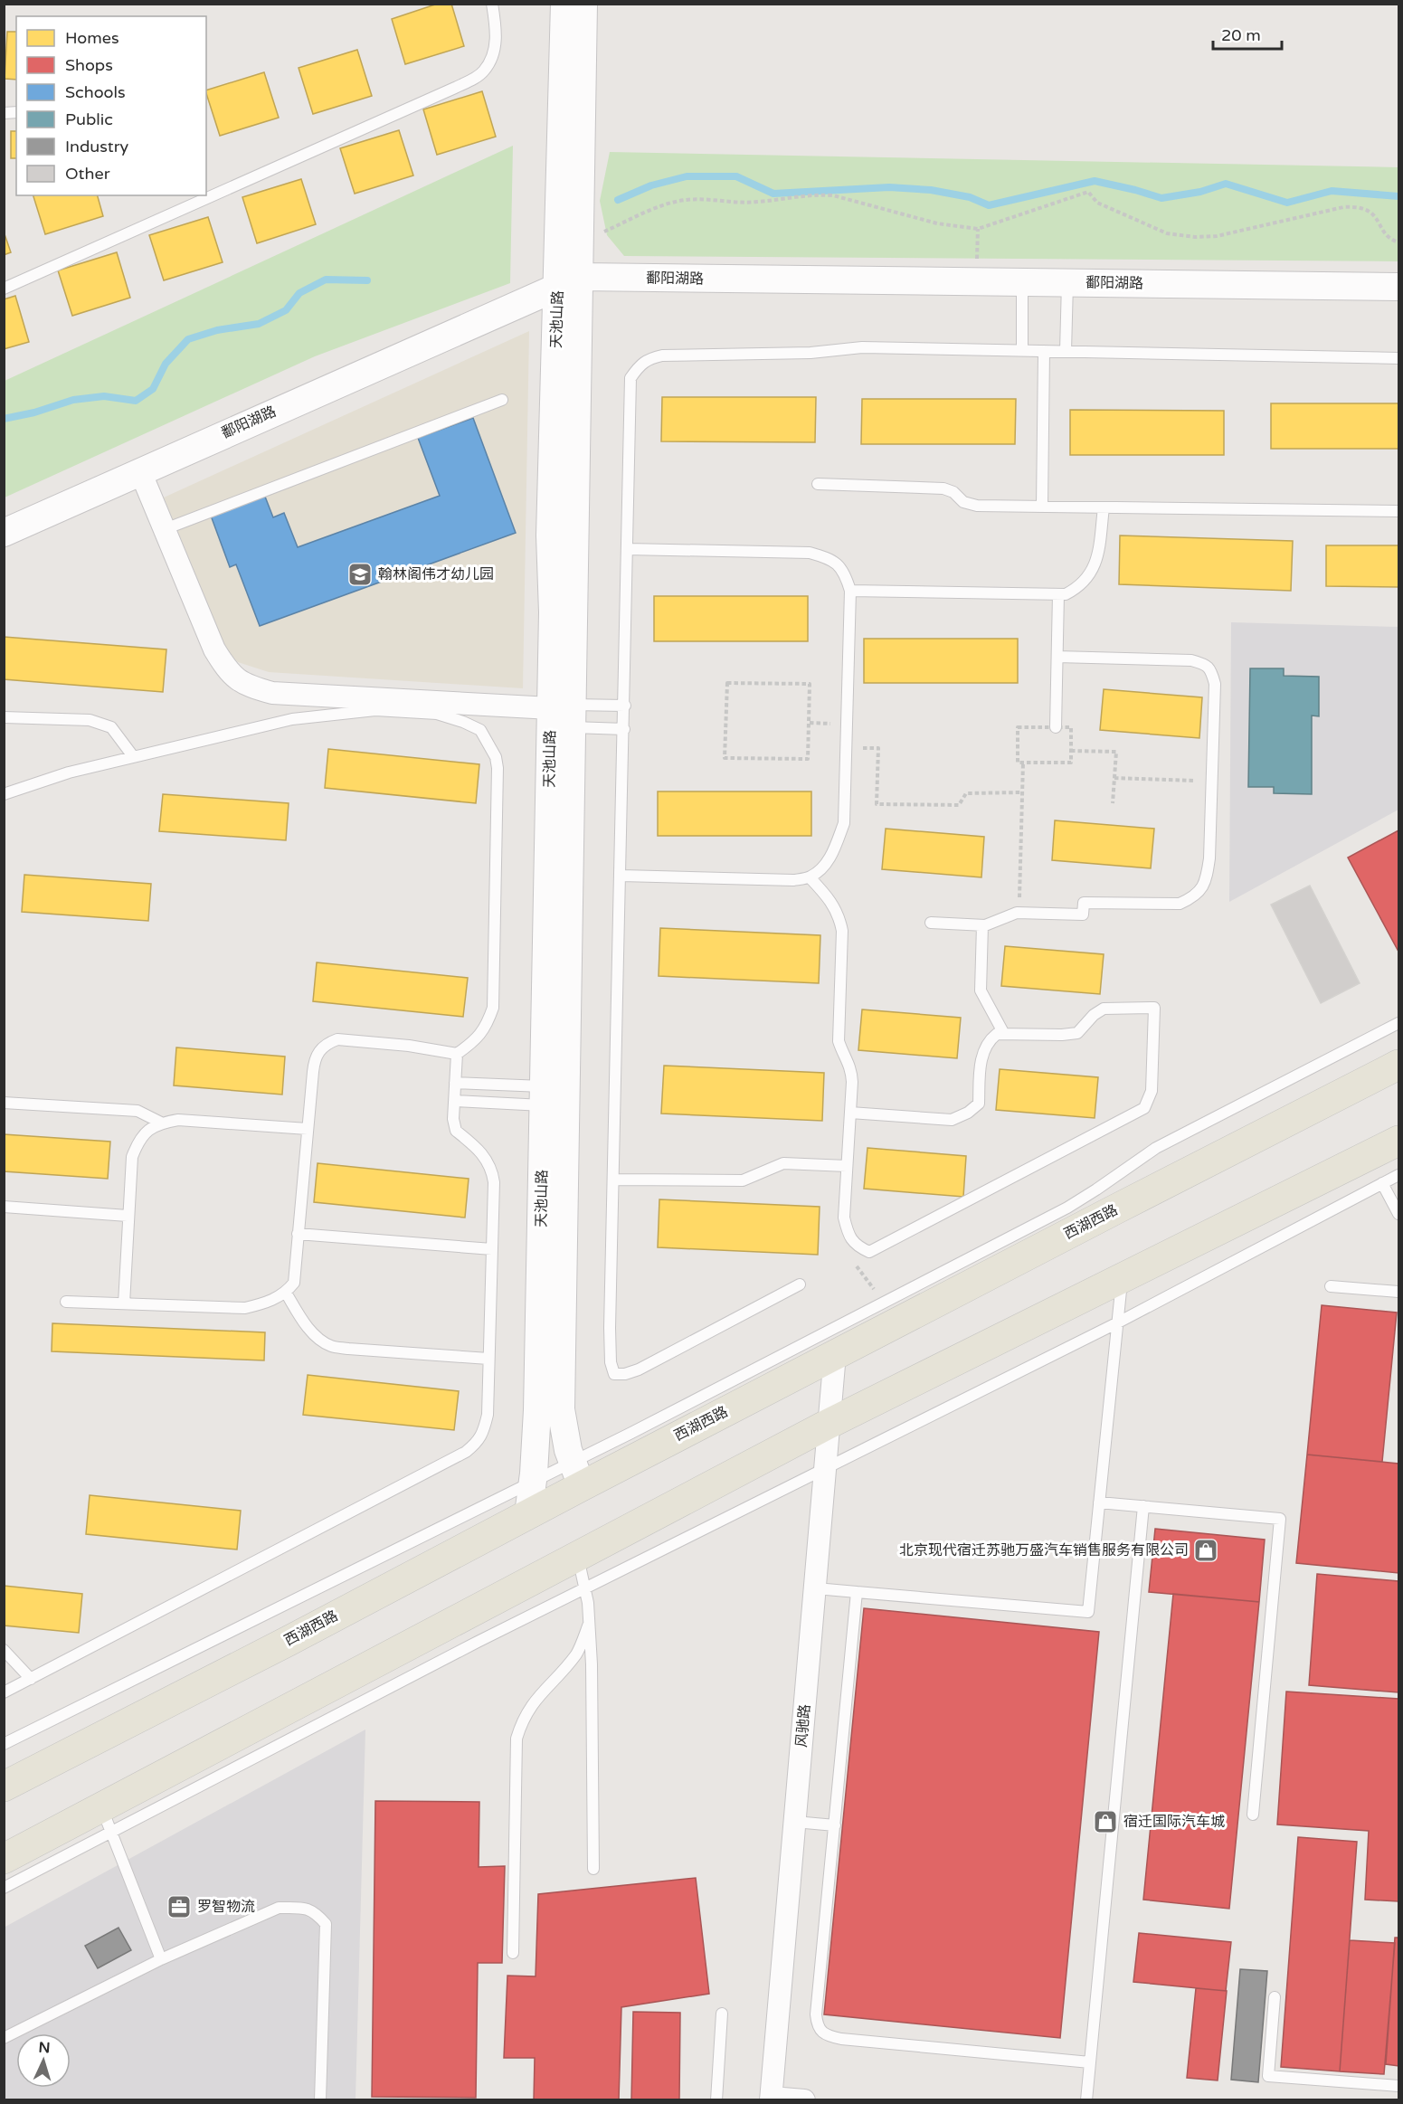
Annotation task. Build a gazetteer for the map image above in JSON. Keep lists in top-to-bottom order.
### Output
{
  "streets": {
    "main road": ["西湖西路"],
    "street": ["鄱阳湖路", "天池山路", "风驰路"]
  },
  "crossings": [
    ["鄱阳湖路", "天池山路"],
    ["天池山路", "西湖西路"],
    ["西湖西路", "风驰路"]
  ],
  "places": {
    "school or university": ["翰林阁伟才幼儿园"],
    "shop": ["北京现代宿迁苏驰万盛汽车销售服务有限公司", "宿迁国际汽车城"],
    "office": ["罗智物流"]
  },
  "legend": [
    "Homes",
    "Shops",
    "Schools",
    "Public",
    "Industry",
    "Other"
  ],
  "scale_bar": "20 m",
  "north": "top"
}
